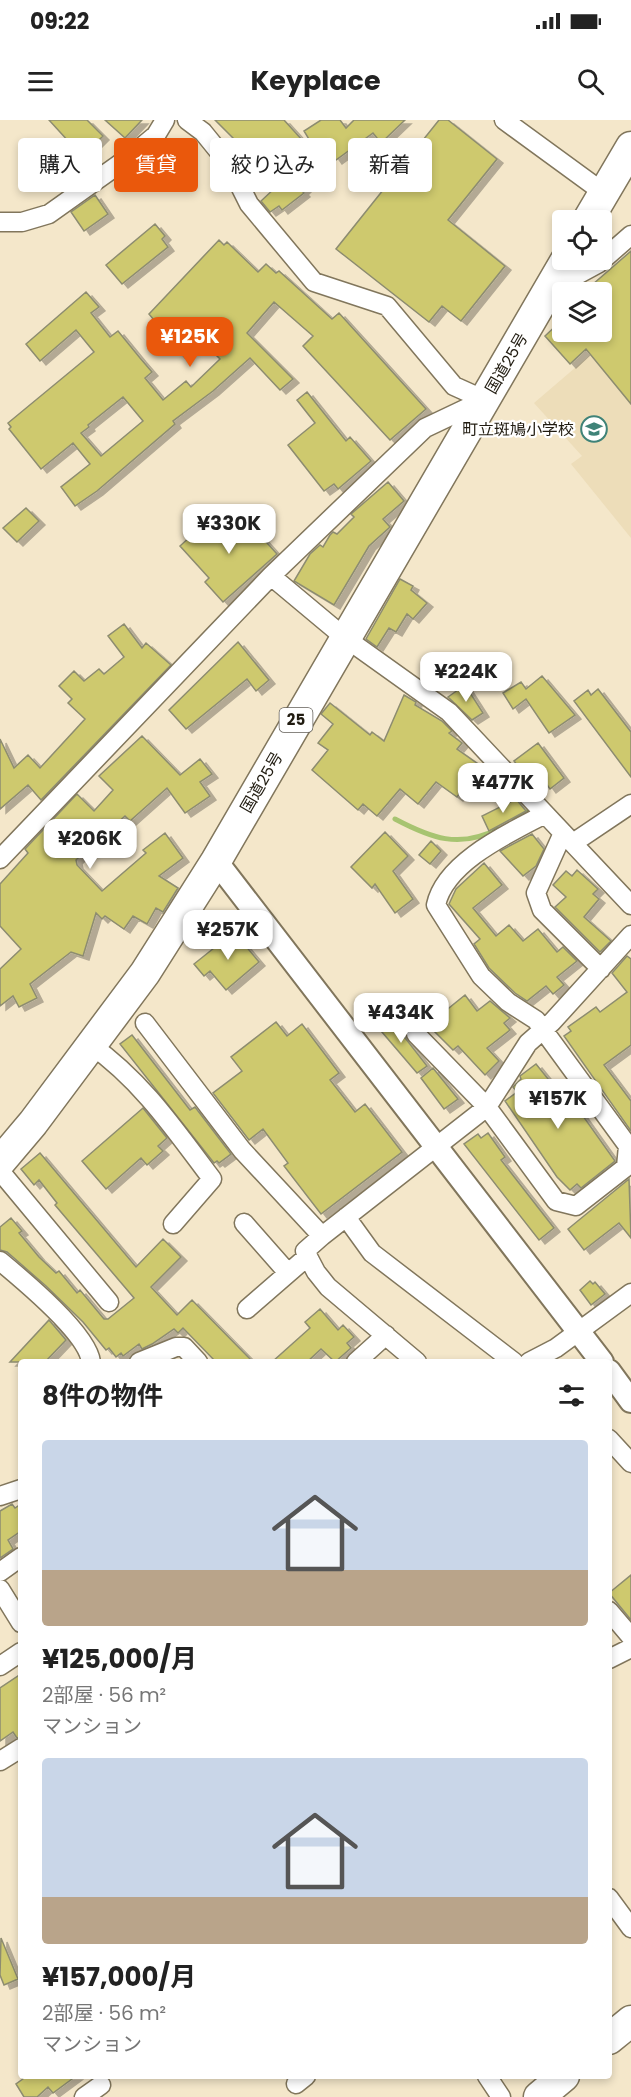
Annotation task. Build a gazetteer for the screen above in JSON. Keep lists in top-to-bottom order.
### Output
{
  "streets": {
    "highway": ["国道25号", "25"]
  },
  "places": {
    "school or university": ["町立斑鳩小学校"]
  },
  "page": {
    "status": "09:22",
    "header": "Keyplace",
    "chip": [
      "購入",
      "賃貸",
      "絞り込み",
      "新着"
    ],
    "price": [
      "¥125K",
      "¥330K",
      "¥224K",
      "¥477K",
      "¥206K",
      "¥257K",
      "¥434K",
      "¥157K"
    ],
    "heading": "8件の物件",
    "list": [
      {
        "name": "¥125,000/月",
        "note": "2部屋 · 56 m² · マンション"
      },
      {
        "name": "¥157,000/月",
        "note": "2部屋 · 56 m² · マンション"
      }
    ]
  }
}
